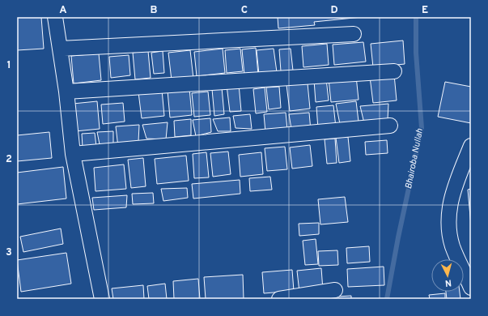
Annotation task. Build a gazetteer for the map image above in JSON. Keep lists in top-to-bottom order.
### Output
{
  "water": ["Bhairoba Nullah"],
  "north": "bottom",
  "grid": {
    "columns": [
      "A",
      "B",
      "C",
      "D",
      "E"
    ],
    "rows": ["1", "2", "3"]
  }
}
